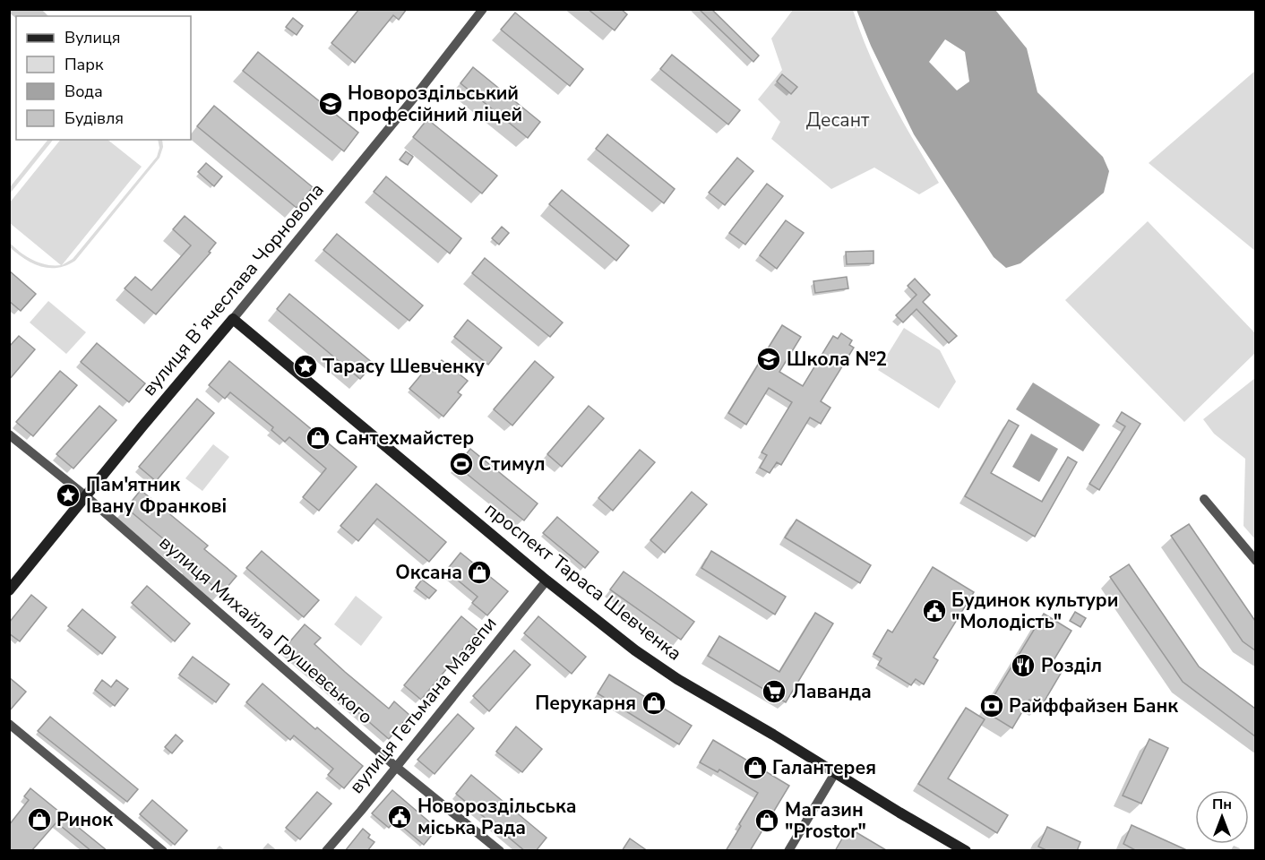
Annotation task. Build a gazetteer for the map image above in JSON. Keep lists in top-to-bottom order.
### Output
{
  "streets": {
    "street": [
      "вулиця Вʼячеслава Чорновола",
      "проспект Тараса Шевченка",
      "вулиця Михайла Грушевського",
      "вулиця Гетьмана Мазепи"
    ]
  },
  "crossings": [
    ["вулиця Вʼячеслава Чорновола", "проспект Тараса Шевченка"],
    ["вулиця Вʼячеслава Чорновола", "вулиця Михайла Грушевського"],
    ["проспект Тараса Шевченка", "вулиця Гетьмана Мазепи"],
    ["вулиця Михайла Грушевського", "вулиця Гетьмана Мазепи"]
  ],
  "parks": ["Десант"],
  "places": {
    "school or university": ["Новороздільський професійний ліцей", "Школа №2"],
    "place": ["Тарасу Шевченку", "Пам'ятник Івану Франкові"],
    "shop": [
      "Сантехмайстер",
      "Оксана",
      "Перукарня",
      "Галантерея",
      "Ринок",
      "Магазин \"Prostor\""
    ],
    "sports": ["Стимул"],
    "public building": ["Будинок культури \"Молодість\"", "Новороздільська міська Рада"],
    "restaurant": ["Розділ"],
    "supermarket": ["Лаванда"],
    "bank": ["Райффайзен Банк"]
  },
  "legend": [
    "Вулиця",
    "Парк",
    "Вода",
    "Будівля"
  ],
  "north": "top"
}
